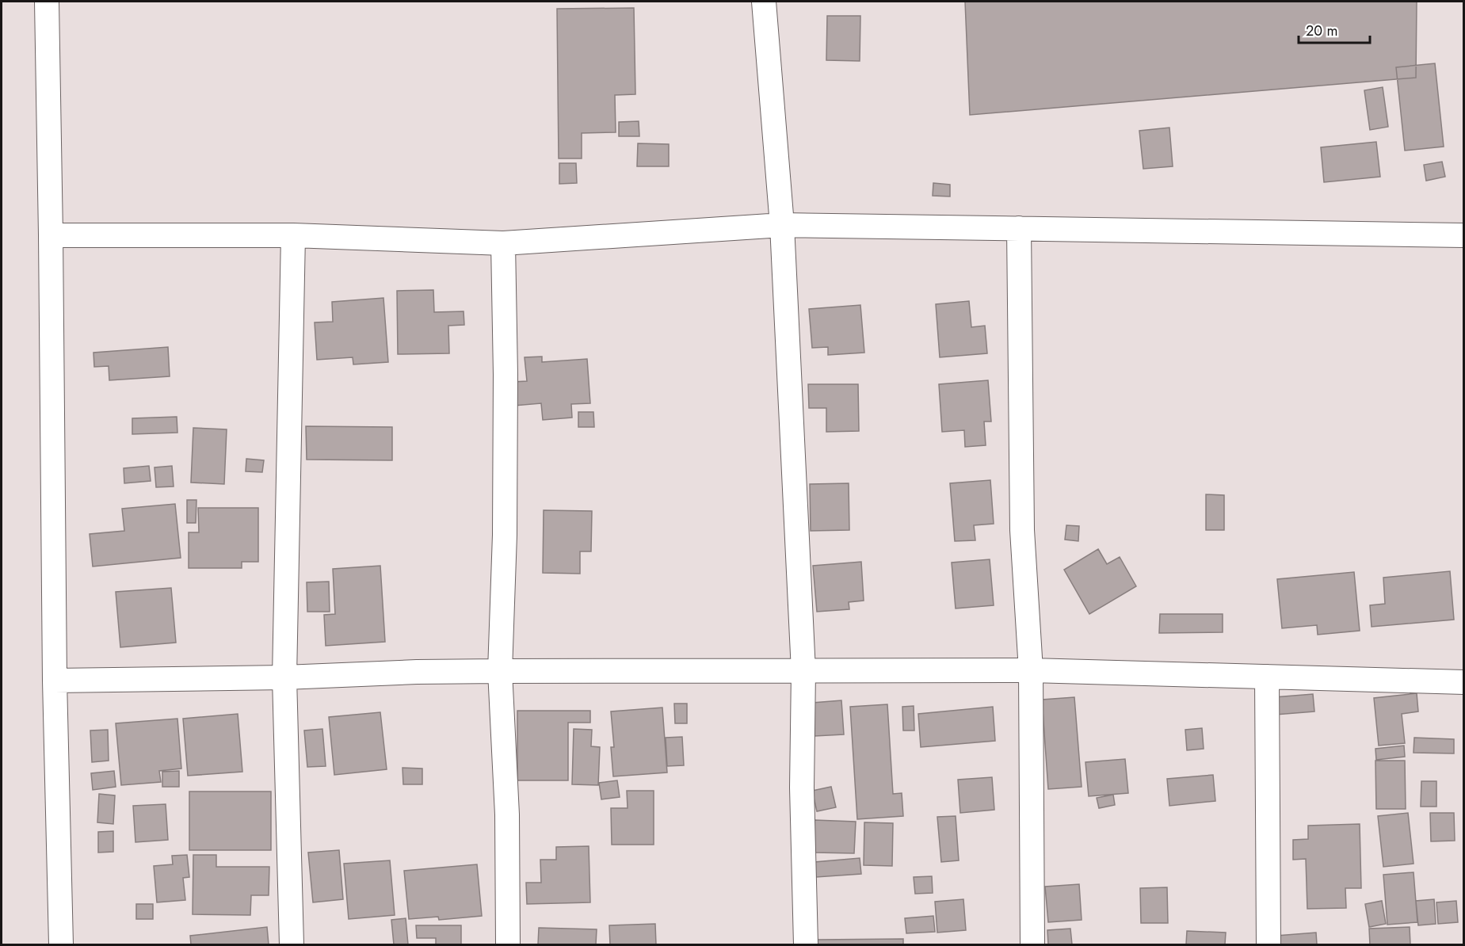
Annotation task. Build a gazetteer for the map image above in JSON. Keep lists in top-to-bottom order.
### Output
{
  "scale_bar": "20 m"
}
